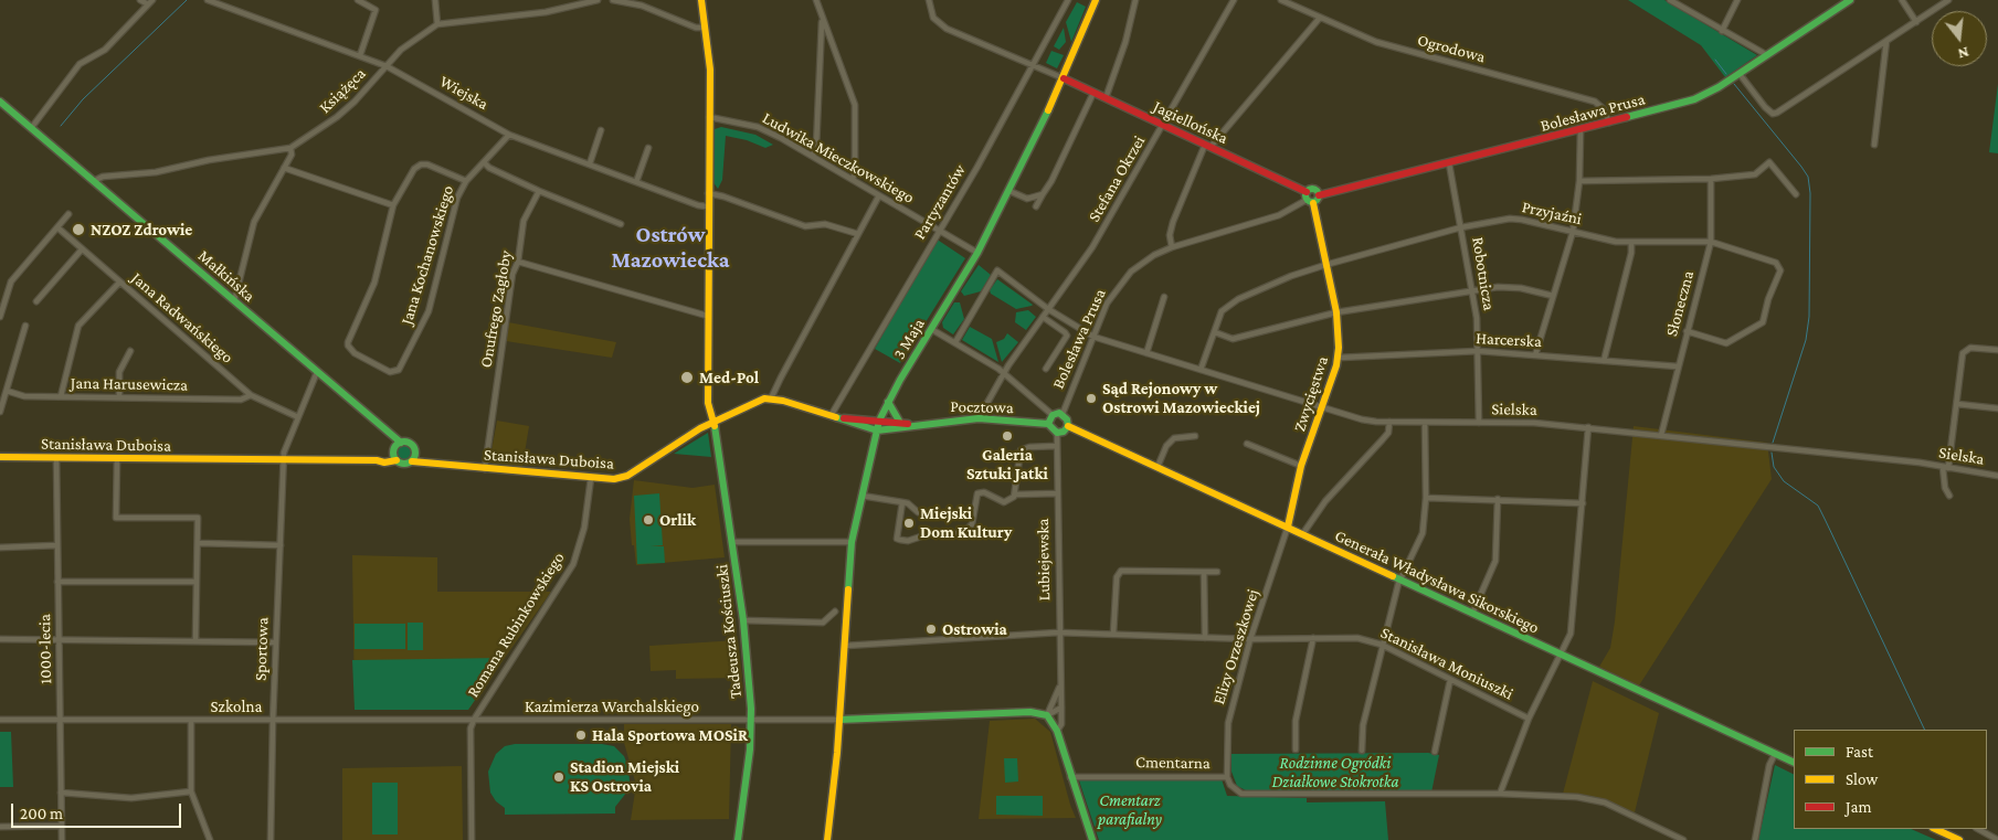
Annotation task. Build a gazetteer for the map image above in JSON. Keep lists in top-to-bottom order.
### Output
{
  "streets": {
    "street": [
      "Ogrodowa",
      "Książęca",
      "Wiejska",
      "Bolesława Prusa",
      "Jagiellońska",
      "Ludwika Mieczkowskiego",
      "Stefana Okrzei",
      "Partyzantów",
      "Przyjaźni",
      "Jana Kochanowskiego",
      "Robotnicza",
      "Małkińska",
      "Słoneczna",
      "Onufrego Zagłoby",
      "Jana Radwańskiego",
      "3 Maja",
      "Harcerska",
      "Jana Harusewicza",
      "Zwycięstwa",
      "Pocztowa",
      "Sielska",
      "Stanisława Duboisa",
      "Lubiejewska",
      "Generała Władysława Sikorskiego",
      "Romana Rubinkowskiego",
      "Tadeusza Kościuszki",
      "Elizy Orzeszkowej",
      "1000-lecia",
      "Sportowa",
      "Stanisława Moniuszki",
      "Szkolna",
      "Kazimierza Warchalskiego",
      "Cmentarna"
    ]
  },
  "crossings": [
    ["Ogrodowa", "Bolesława Prusa"],
    ["Książęca", "Wiejska"],
    ["Książęca", "Małkińska"],
    ["Wiejska", "Jana Kochanowskiego"],
    ["Wiejska", "Tadeusza Kościuszki"],
    ["Bolesława Prusa", "Jagiellońska"],
    ["Bolesława Prusa", "Robotnicza"],
    ["Bolesława Prusa", "Zwycięstwa"],
    ["Bolesława Prusa", "Pocztowa"],
    ["Bolesława Prusa", "Sielska"],
    ["Bolesława Prusa", "Lubiejewska"],
    ["Bolesława Prusa", "Generała Władysława Sikorskiego"],
    ["Jagiellońska", "Stefana Okrzei"],
    ["Jagiellońska", "3 Maja"],
    ["Jagiellońska", "Zwycięstwa"],
    ["Ludwika Mieczkowskiego", "Partyzantów"],
    ["Ludwika Mieczkowskiego", "3 Maja"],
    ["Ludwika Mieczkowskiego", "Tadeusza Kościuszki"],
    ["Stefana Okrzei", "Pocztowa"],
    ["Stefana Okrzei", "Sielska"],
    ["Przyjaźni", "Robotnicza"],
    ["Przyjaźni", "Słoneczna"],
    ["Przyjaźni", "Zwycięstwa"],
    ["Przyjaźni", "Sielska"],
    ["Robotnicza", "Harcerska"],
    ["Robotnicza", "Sielska"],
    ["Małkińska", "Stanisława Duboisa"],
    ["Małkińska", "Sportowa"],
    ["Słoneczna", "Harcerska"],
    ["Słoneczna", "Sielska"],
    ["Onufrego Zagłoby", "Stanisława Duboisa"],
    ["Jana Radwańskiego", "Jana Harusewicza"],
    ["Jana Radwańskiego", "Sportowa"],
    ["3 Maja", "Pocztowa"],
    ["3 Maja", "Stanisława Moniuszki"],
    ["3 Maja", "Kazimierza Warchalskiego"],
    ["Harcerska", "Zwycięstwa"],
    ["Zwycięstwa", "Sielska"],
    ["Zwycięstwa", "Generała Władysława Sikorskiego"],
    ["Zwycięstwa", "Elizy Orzeszkowej"],
    ["Pocztowa", "Lubiejewska"],
    ["Pocztowa", "Generała Władysława Sikorskiego"],
    ["Stanisława Duboisa", "Romana Rubinkowskiego"],
    ["Stanisława Duboisa", "Tadeusza Kościuszki"],
    ["Stanisława Duboisa", "1000-lecia"],
    ["Stanisława Duboisa", "Sportowa"],
    ["Lubiejewska", "Generała Władysława Sikorskiego"],
    ["Lubiejewska", "Stanisława Moniuszki"],
    ["Lubiejewska", "Cmentarna"],
    ["Generała Władysława Sikorskiego", "Elizy Orzeszkowej"],
    ["Romana Rubinkowskiego", "Szkolna"],
    ["Romana Rubinkowskiego", "Kazimierza Warchalskiego"],
    ["Tadeusza Kościuszki", "Kazimierza Warchalskiego"],
    ["Elizy Orzeszkowej", "Stanisława Moniuszki"],
    ["Elizy Orzeszkowej", "Cmentarna"],
    ["1000-lecia", "Szkolna"],
    ["Sportowa", "Szkolna"],
    ["Szkolna", "Kazimierza Warchalskiego"]
  ],
  "districts": ["Ostrów Mazowiecka"],
  "parks": ["Rodzinne Ogródki Działkowe Stokrotka", "Cmentarz parafialny"],
  "places": [
    "NZOZ Zdrowie",
    "Med-Pol",
    "Sąd Rejonowy w Ostrowi Mazowieckiej",
    "Galeria Sztuki Jatki",
    "Orlik",
    "Miejski Dom Kultury",
    "Ostrowia",
    "Hala Sportowa MOSiR",
    "Stadion Miejski KS Ostrovia"
  ],
  "legend": ["Fast", "Slow", "Jam"],
  "scale_bar": "200 m",
  "north": "bottom"
}
